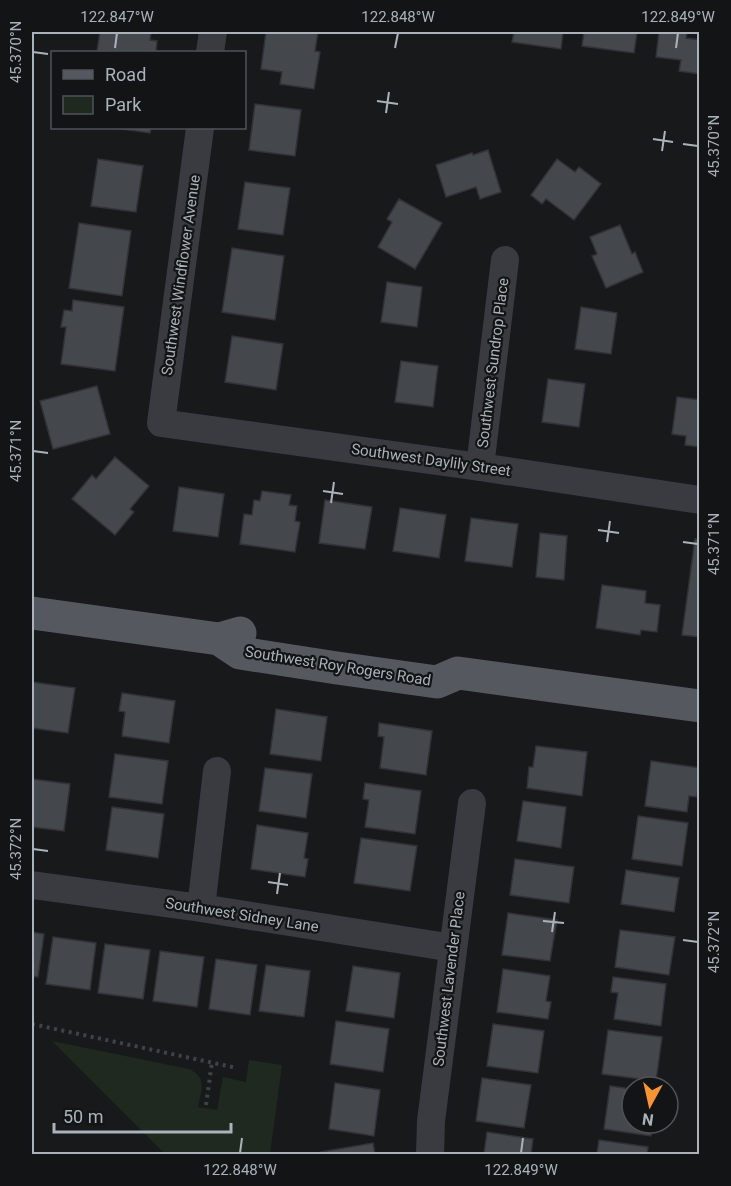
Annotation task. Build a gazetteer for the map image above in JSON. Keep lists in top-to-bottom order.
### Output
{
  "streets": {
    "main road": ["Southwest Roy Rogers Road"],
    "street": [
      "Southwest Windflower Avenue",
      "Southwest Sundrop Place",
      "Southwest Daylily Street",
      "Southwest Sidney Lane",
      "Southwest Lavender Place"
    ]
  },
  "crossings": [
    ["Southwest Windflower Avenue", "Southwest Daylily Street"],
    ["Southwest Sundrop Place", "Southwest Daylily Street"],
    ["Southwest Sidney Lane", "Southwest Lavender Place"]
  ],
  "legend": ["Road", "Park"],
  "scale_bar": "50 m",
  "north": "bottom",
  "coordinates": [
    "122.847°W",
    "122.848°W",
    "122.849°W",
    "45.370°N",
    "45.371°N",
    "45.372°N"
  ]
}
